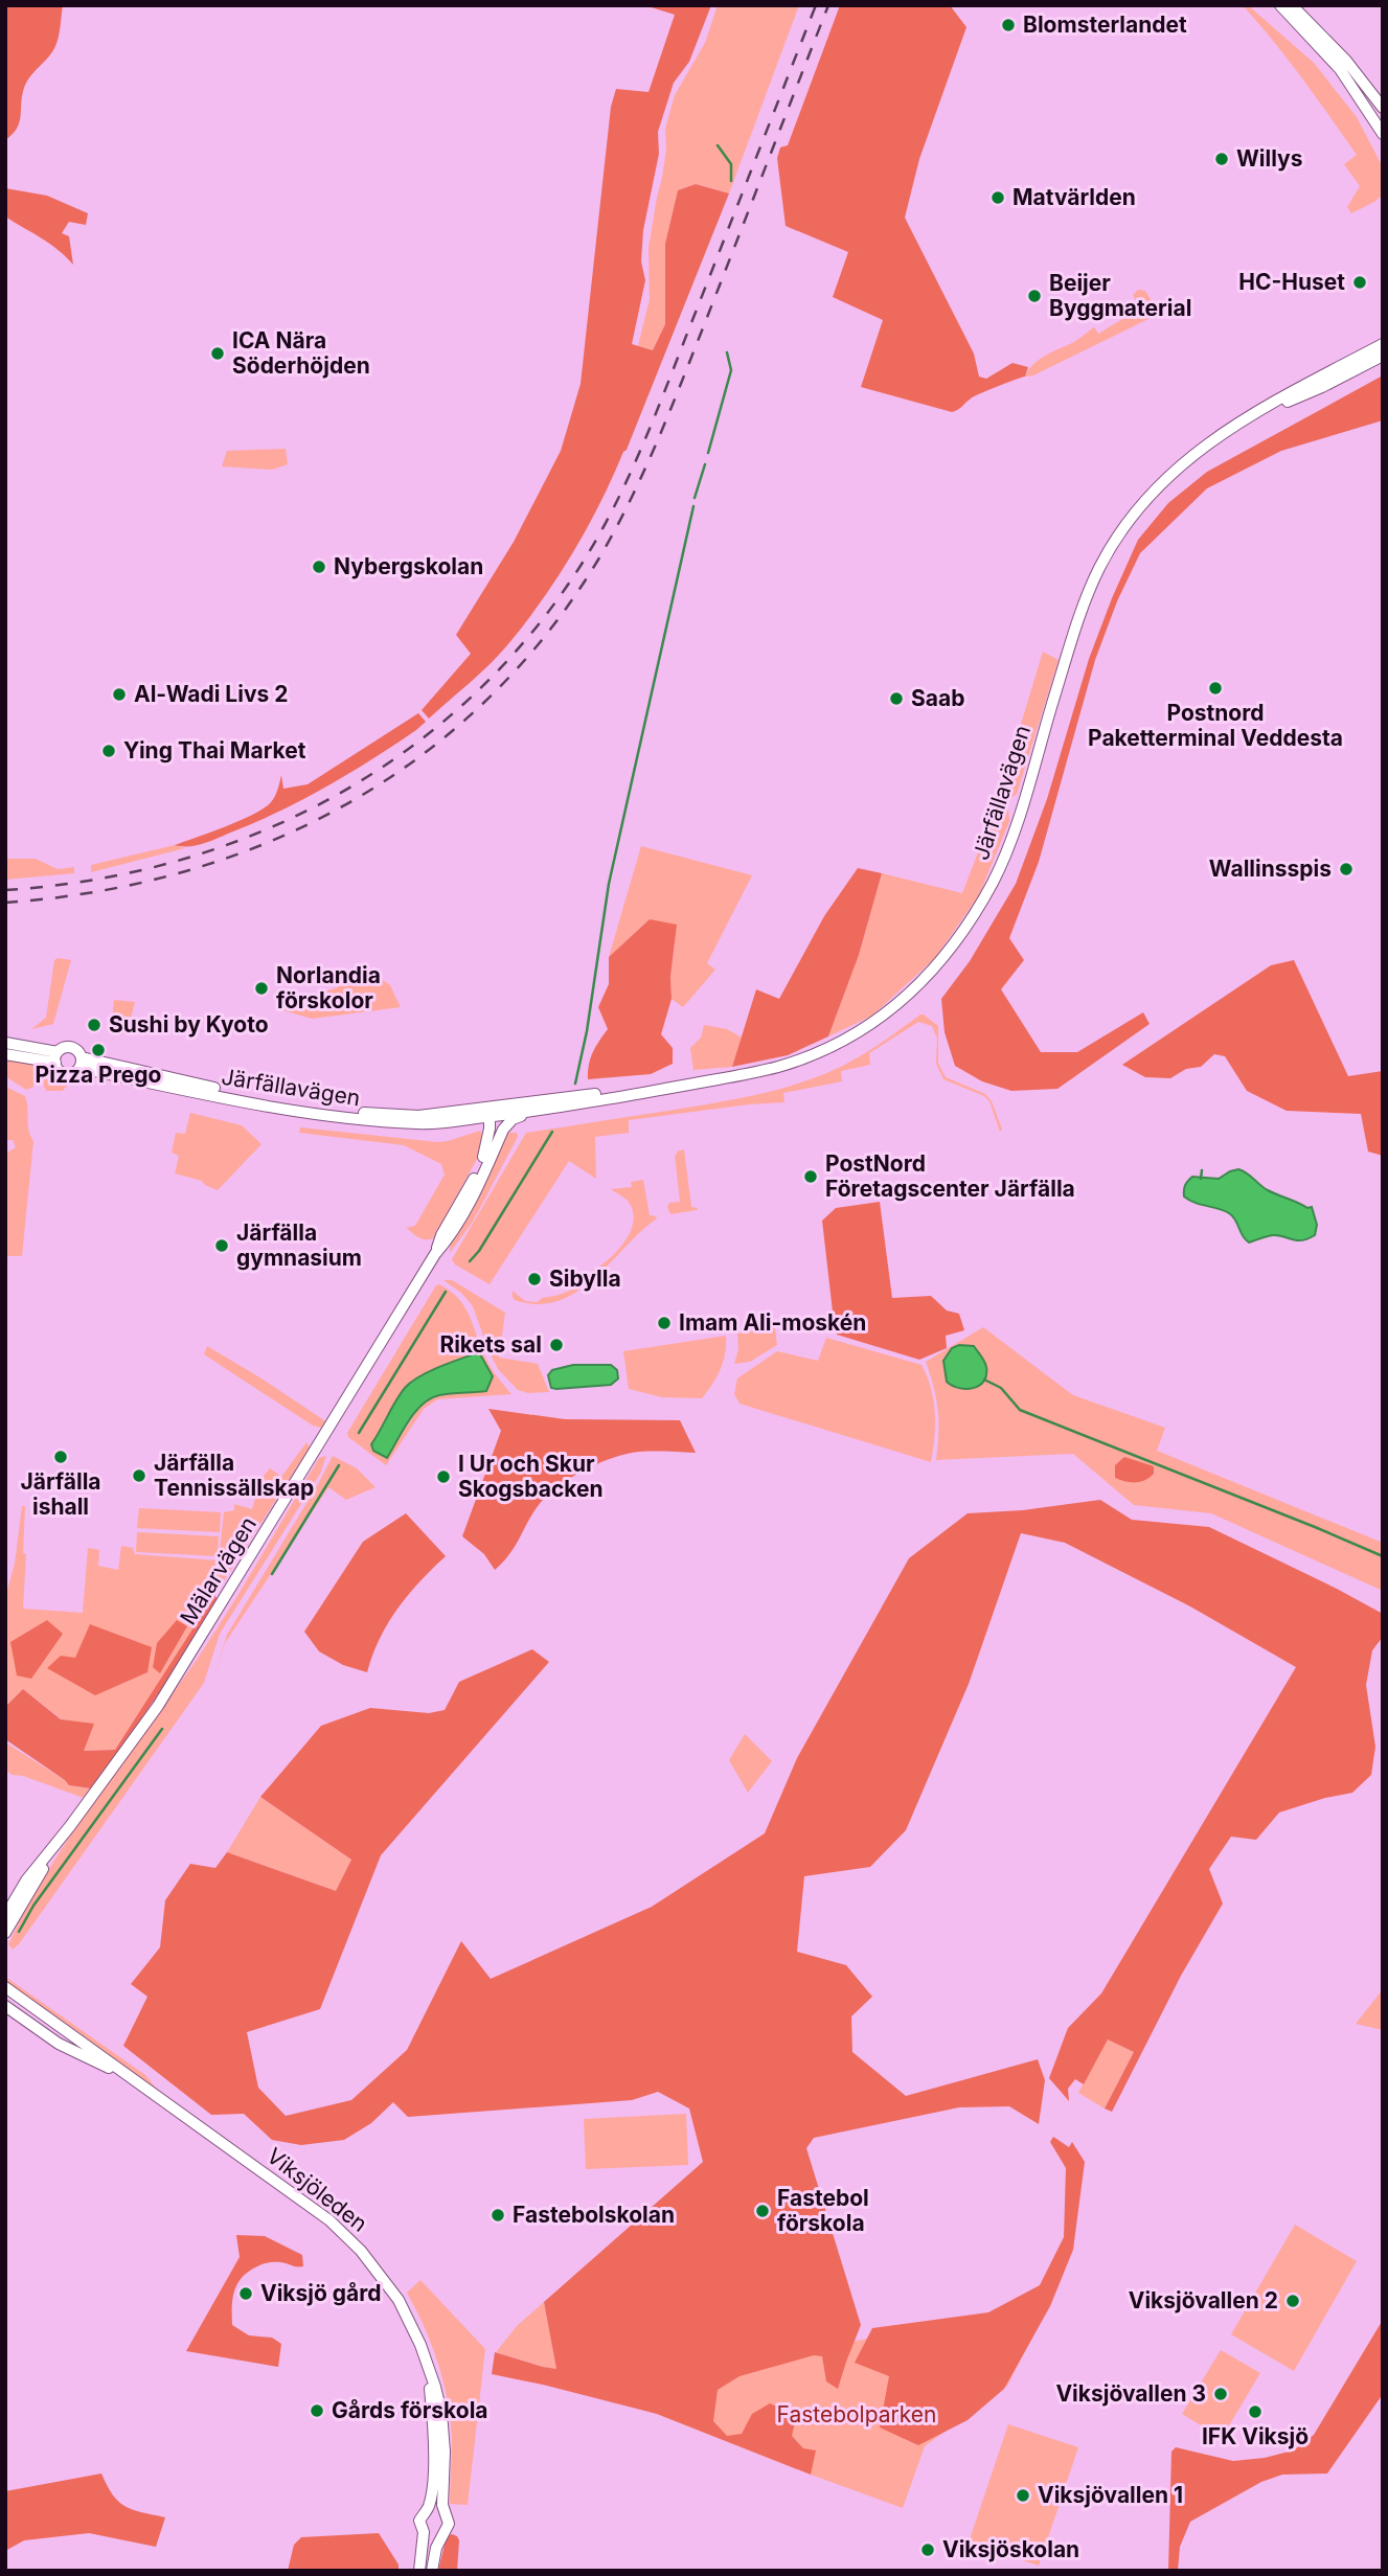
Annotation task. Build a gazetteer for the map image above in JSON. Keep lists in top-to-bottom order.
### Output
{
  "streets": {
    "street": ["Järfällavägen", "Mälarvägen", "Viksjöleden"]
  },
  "crossings": [
    ["Järfällavägen", "Mälarvägen"]
  ],
  "parks": ["Fastebolparken"],
  "places": [
    "Blomsterlandet",
    "Willys",
    "Matvärlden",
    "HC-Huset",
    "Beijer Byggmaterial",
    "ICA Nära Söderhöjden",
    "Nybergskolan",
    "Postnord Paketterminal Veddesta",
    "Al-Wadi Livs 2",
    "Saab",
    "Ying Thai Market",
    "Wallinsspis",
    "Norlandia förskolor",
    "Sushi by Kyoto",
    "Pizza Prego",
    "PostNord Företagscenter Järfälla",
    "Järfälla gymnasium",
    "Sibylla",
    "Imam Ali-moskén",
    "Rikets sal",
    "Järfälla ishall",
    "Järfälla Tennissällskap",
    "I Ur och Skur Skogsbacken",
    "Fastebol förskola",
    "Fastebolskolan",
    "Viksjö gård",
    "Viksjövallen 2",
    "Viksjövallen 3",
    "Gårds förskola",
    "IFK Viksjö",
    "Viksjövallen 1",
    "Viksjöskolan"
  ]
}
